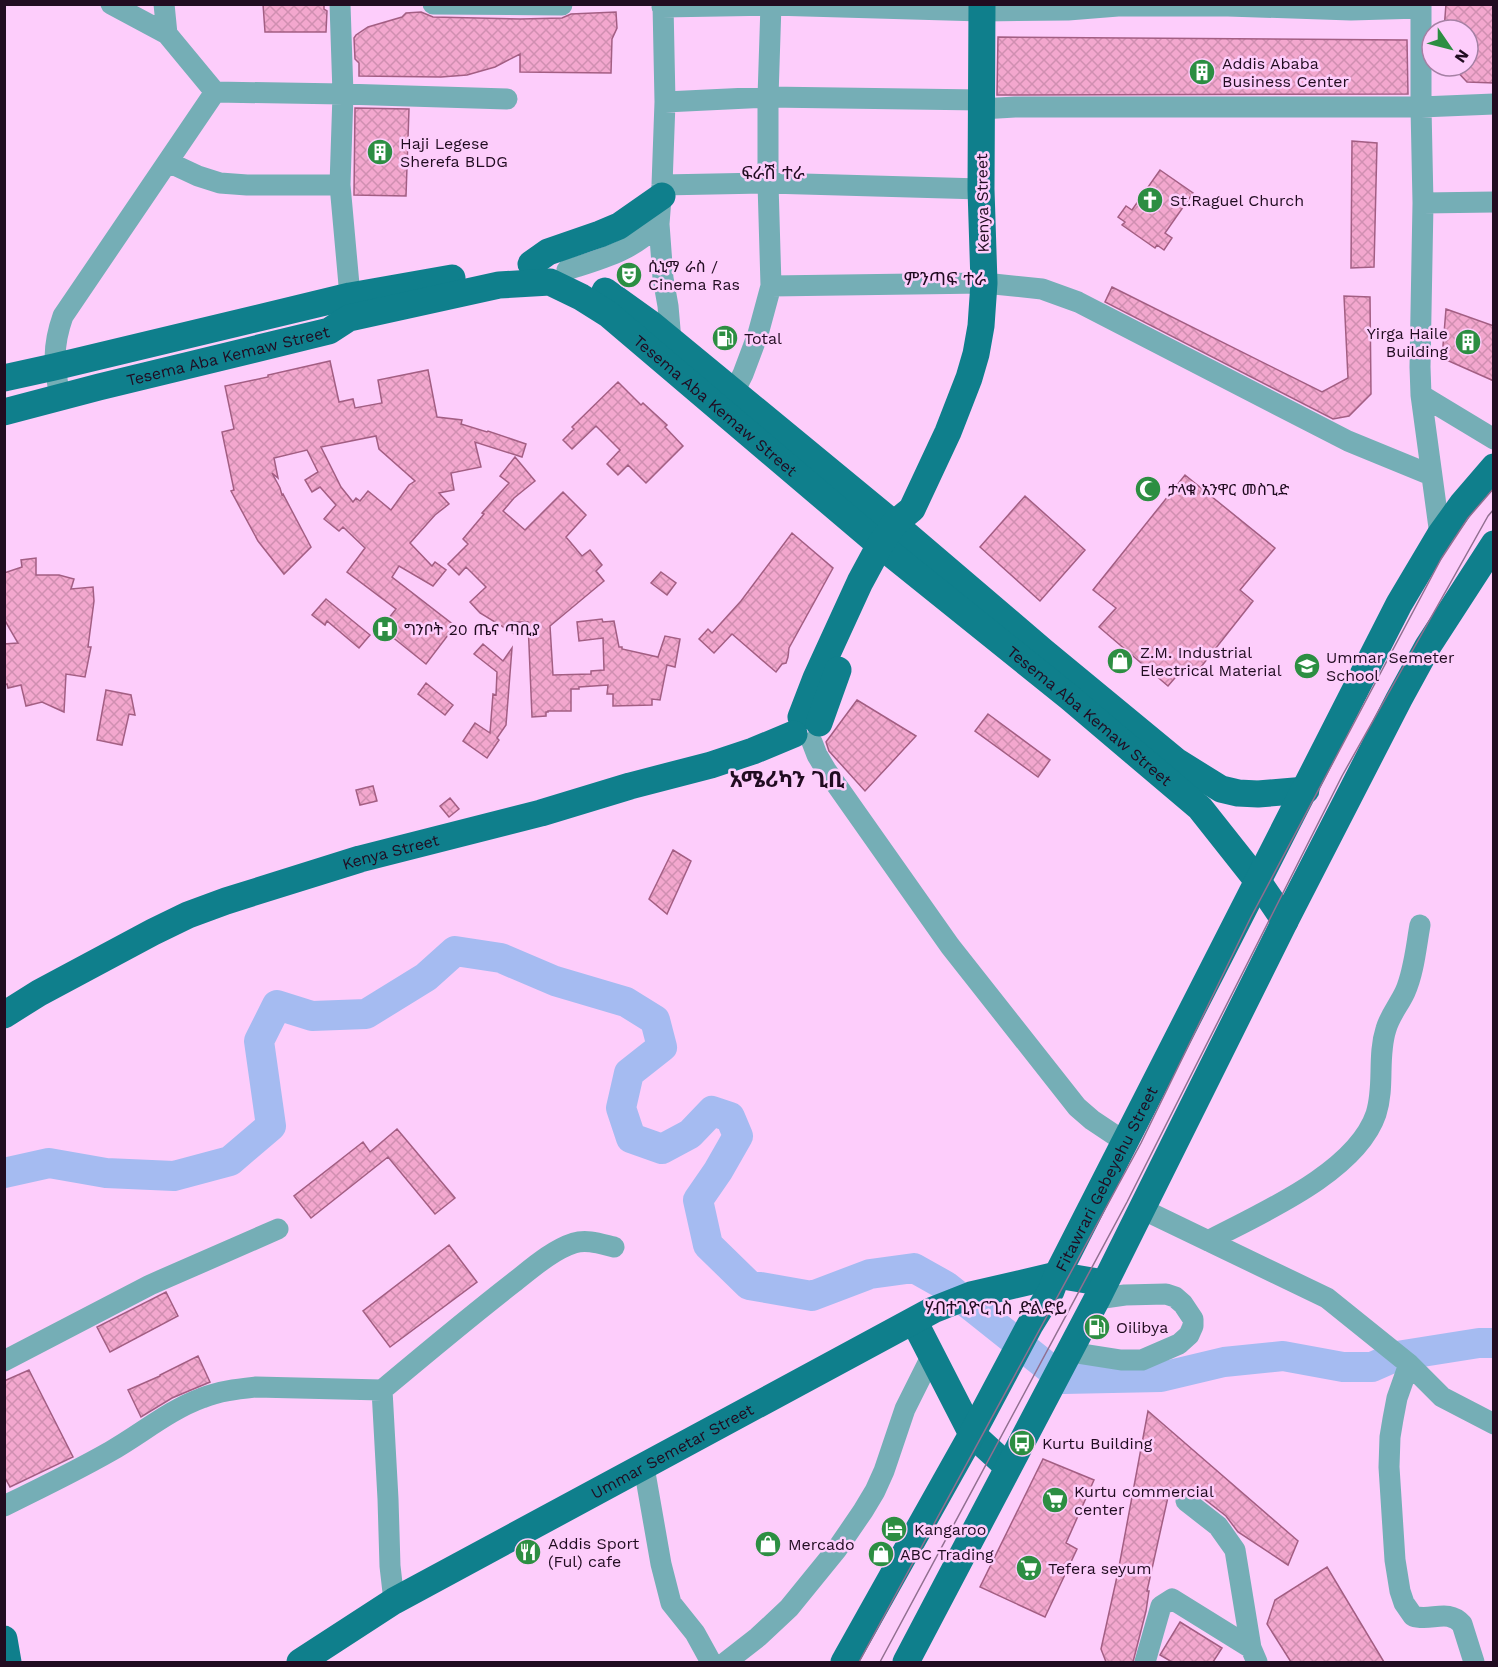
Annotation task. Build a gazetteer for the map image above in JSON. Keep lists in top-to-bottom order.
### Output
{
  "streets": {
    "main road": [
      "Kenya Street",
      "Tesema Aba Kemaw Street",
      "Fitawrari Gebeyehu Street",
      "Ummar Semetar Street"
    ]
  },
  "crossings": [
    ["Kenya Street", "Tesema Aba Kemaw Street"],
    ["Tesema Aba Kemaw Street", "Fitawrari Gebeyehu Street"],
    ["Fitawrari Gebeyehu Street", "Ummar Semetar Street"]
  ],
  "districts": [
    "ፍራሽ ተራ",
    "ምንጣፍ ተራ",
    "አሜሪካን ጊቢ",
    "ሃብተጊዮርጊስ ድልድይ"
  ],
  "places": {
    "building": ["Addis Ababa Business Center", "Haji Legese Sherefa BLDG", "Yirga Haile Building"],
    "church": ["St.Raguel Church"],
    "theatre": ["ሲኒማ ራስ / Cinema Ras"],
    "fuel station": ["Total", "Oilibya"],
    "mosque": ["ታላቁ አንዋር መስጊድ"],
    "hospital": ["ግንቦት 20 ጤና ጣቢያ"],
    "shop": ["Z.M. Industrial Electrical Material", "Mercado", "ABC Trading"],
    "school or university": ["Ummar Semeter School"],
    "bus stop": ["Kurtu Building"],
    "supermarket": ["Kurtu commercial center", "Tefera seyum"],
    "hotel": ["Kangaroo"],
    "restaurant": ["Addis Sport (Ful) cafe"]
  },
  "north": "bottom right"
}
